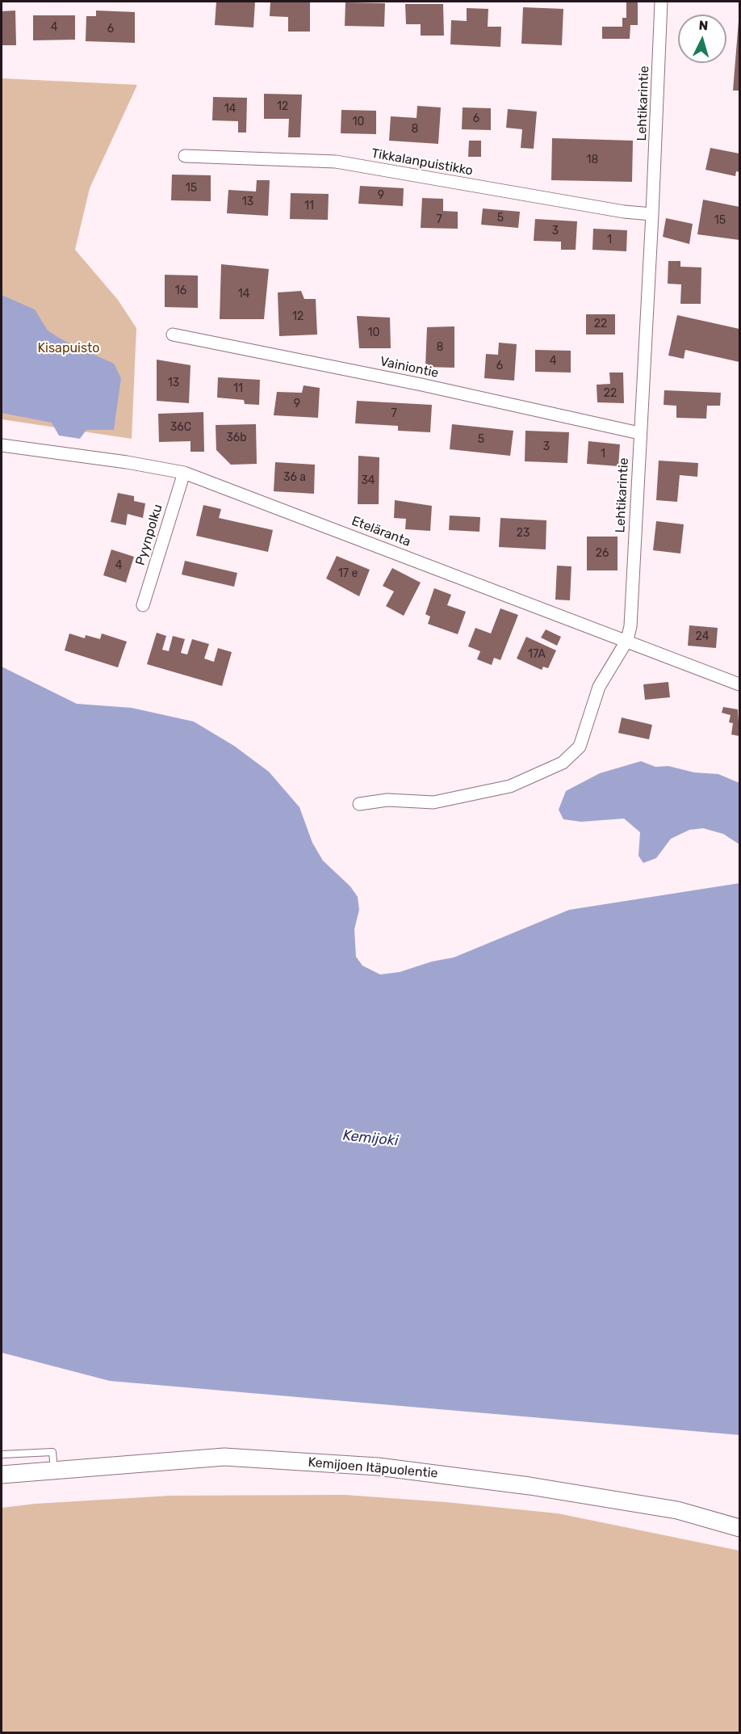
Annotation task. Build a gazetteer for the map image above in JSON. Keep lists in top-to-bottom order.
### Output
{
  "streets": {
    "main road": ["Kemijoen Itäpuolentie"],
    "street": [
      "Lehtikarintie",
      "Tikkalanpuistikko",
      "Vainiontie",
      "Eteläranta",
      "Pyynpolku"
    ]
  },
  "crossings": [
    ["Lehtikarintie", "Tikkalanpuistikko"],
    ["Lehtikarintie", "Vainiontie"],
    ["Lehtikarintie", "Eteläranta"],
    ["Eteläranta", "Pyynpolku"]
  ],
  "water": ["Kemijoki"],
  "parks": ["Kisapuisto"],
  "house_numbers": [
    "4",
    "6",
    "12",
    "14",
    "6",
    "10",
    "8",
    "18",
    "15",
    "9",
    "13",
    "11",
    "5",
    "7",
    "15",
    "3",
    "1",
    "16",
    "14",
    "12",
    "22",
    "10",
    "8",
    "4",
    "6",
    "13",
    "11",
    "22",
    "9",
    "7",
    "36C",
    "36b",
    "5",
    "3",
    "1",
    "36 a",
    "34",
    "23",
    "26",
    "4",
    "17 e",
    "24",
    "17A"
  ],
  "north": "top"
}
